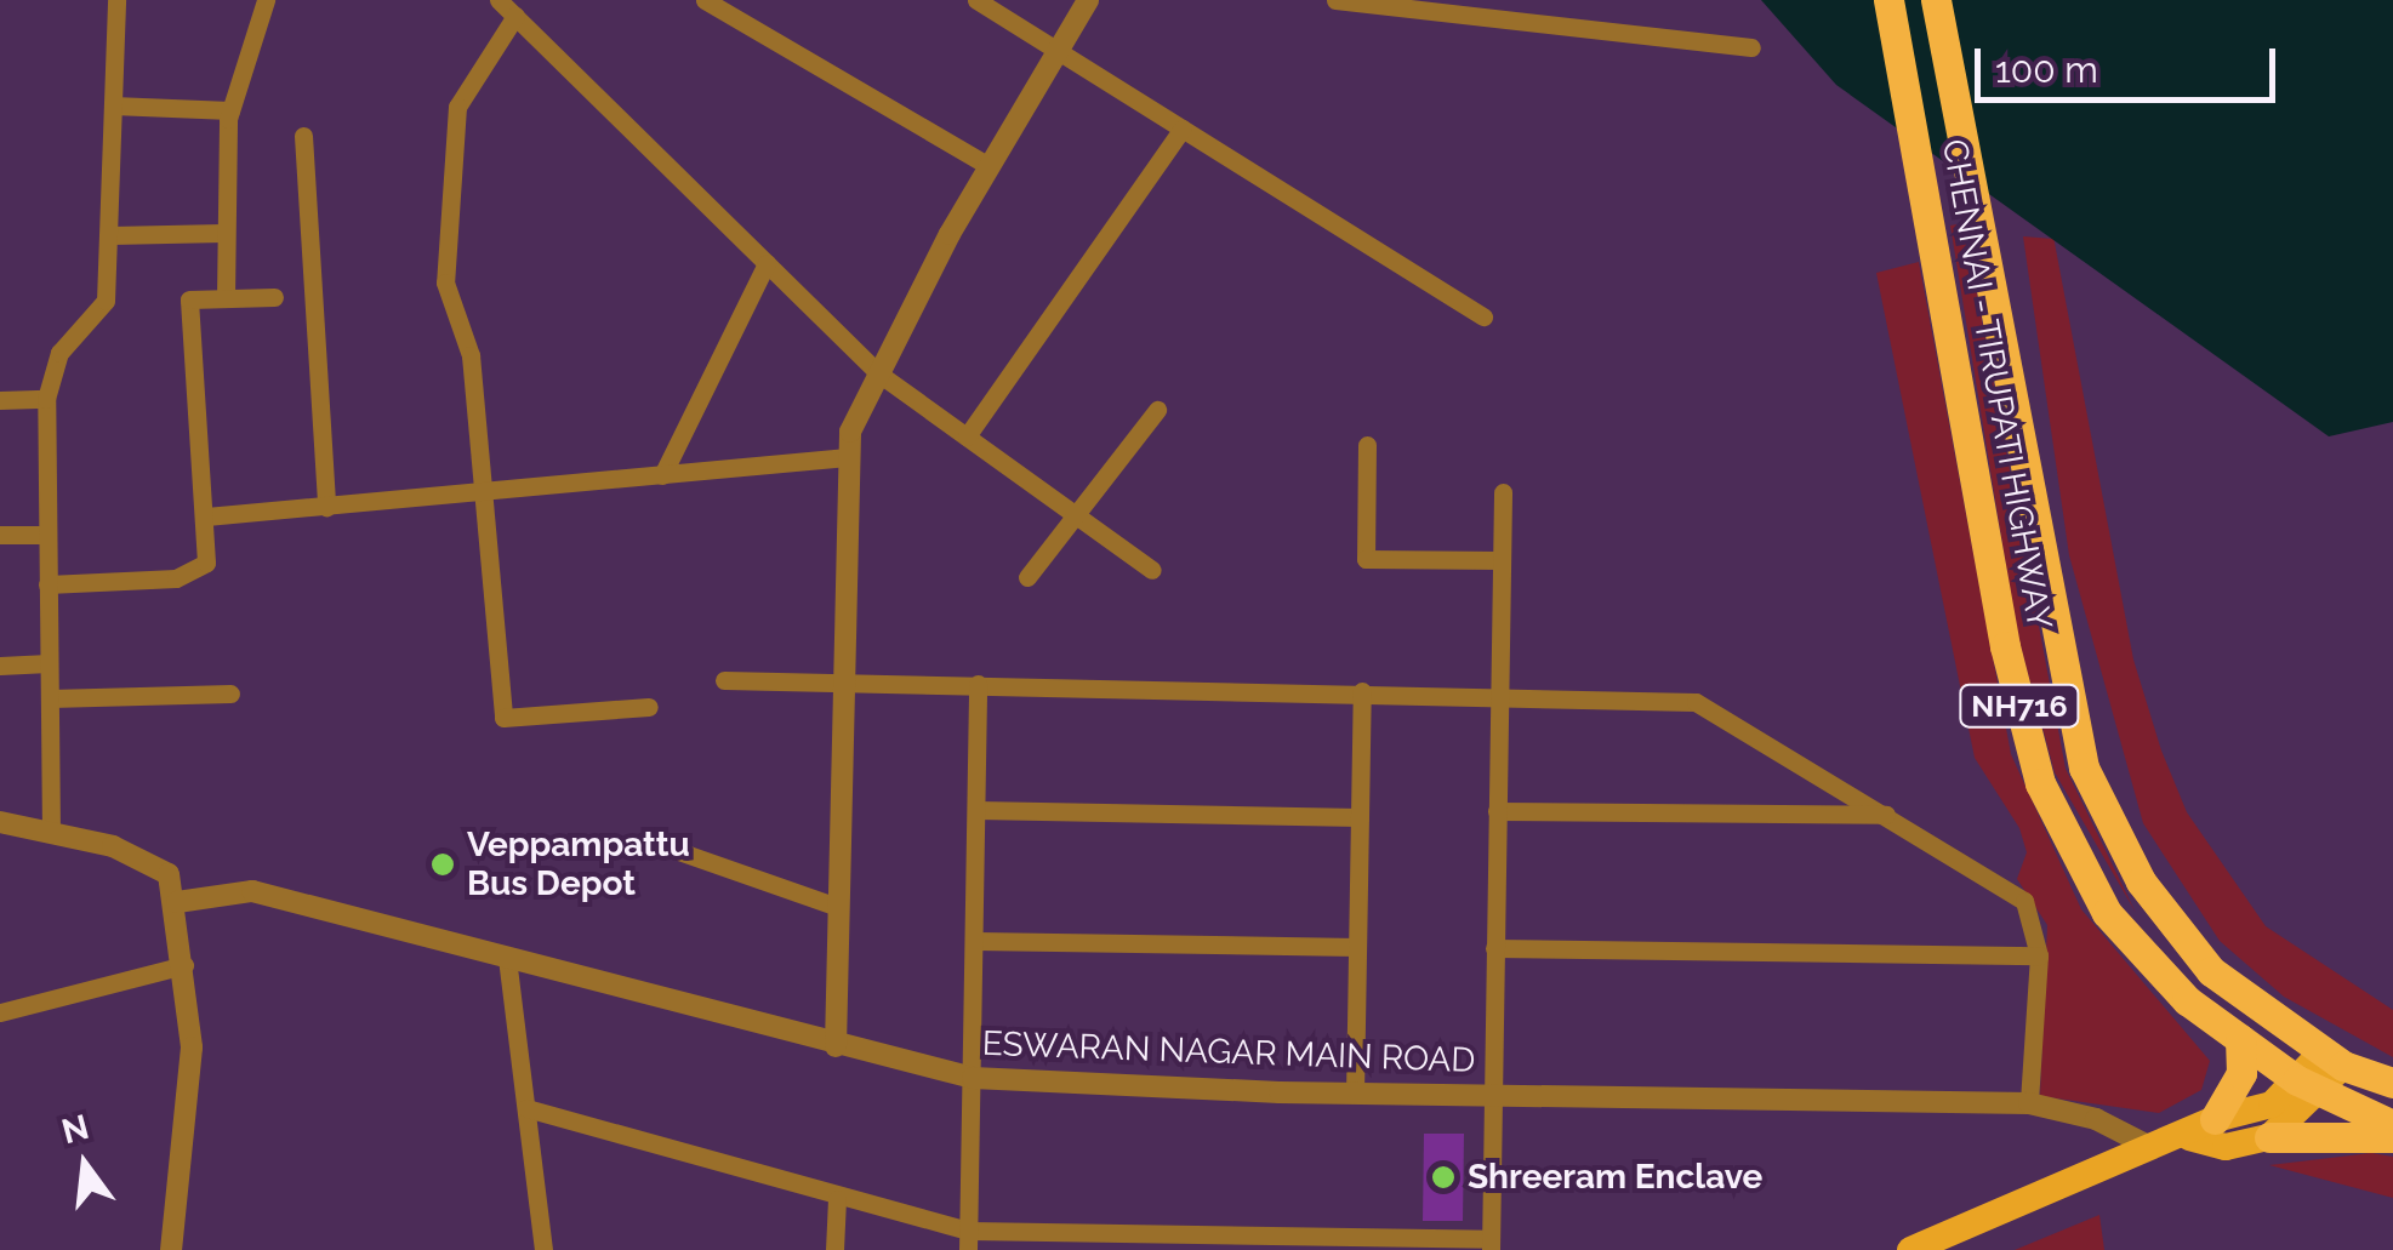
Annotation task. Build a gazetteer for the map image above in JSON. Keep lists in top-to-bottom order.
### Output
{
  "streets": {
    "highway": ["CHENNAI - TIRUPATI HIGHWAY", "NH716"],
    "street": ["ESWARAN NAGAR MAIN ROAD"]
  },
  "places": ["Veppampattu Bus Depot", "Shreeram Enclave"],
  "scale_bar": "100 m",
  "north": "top"
}
